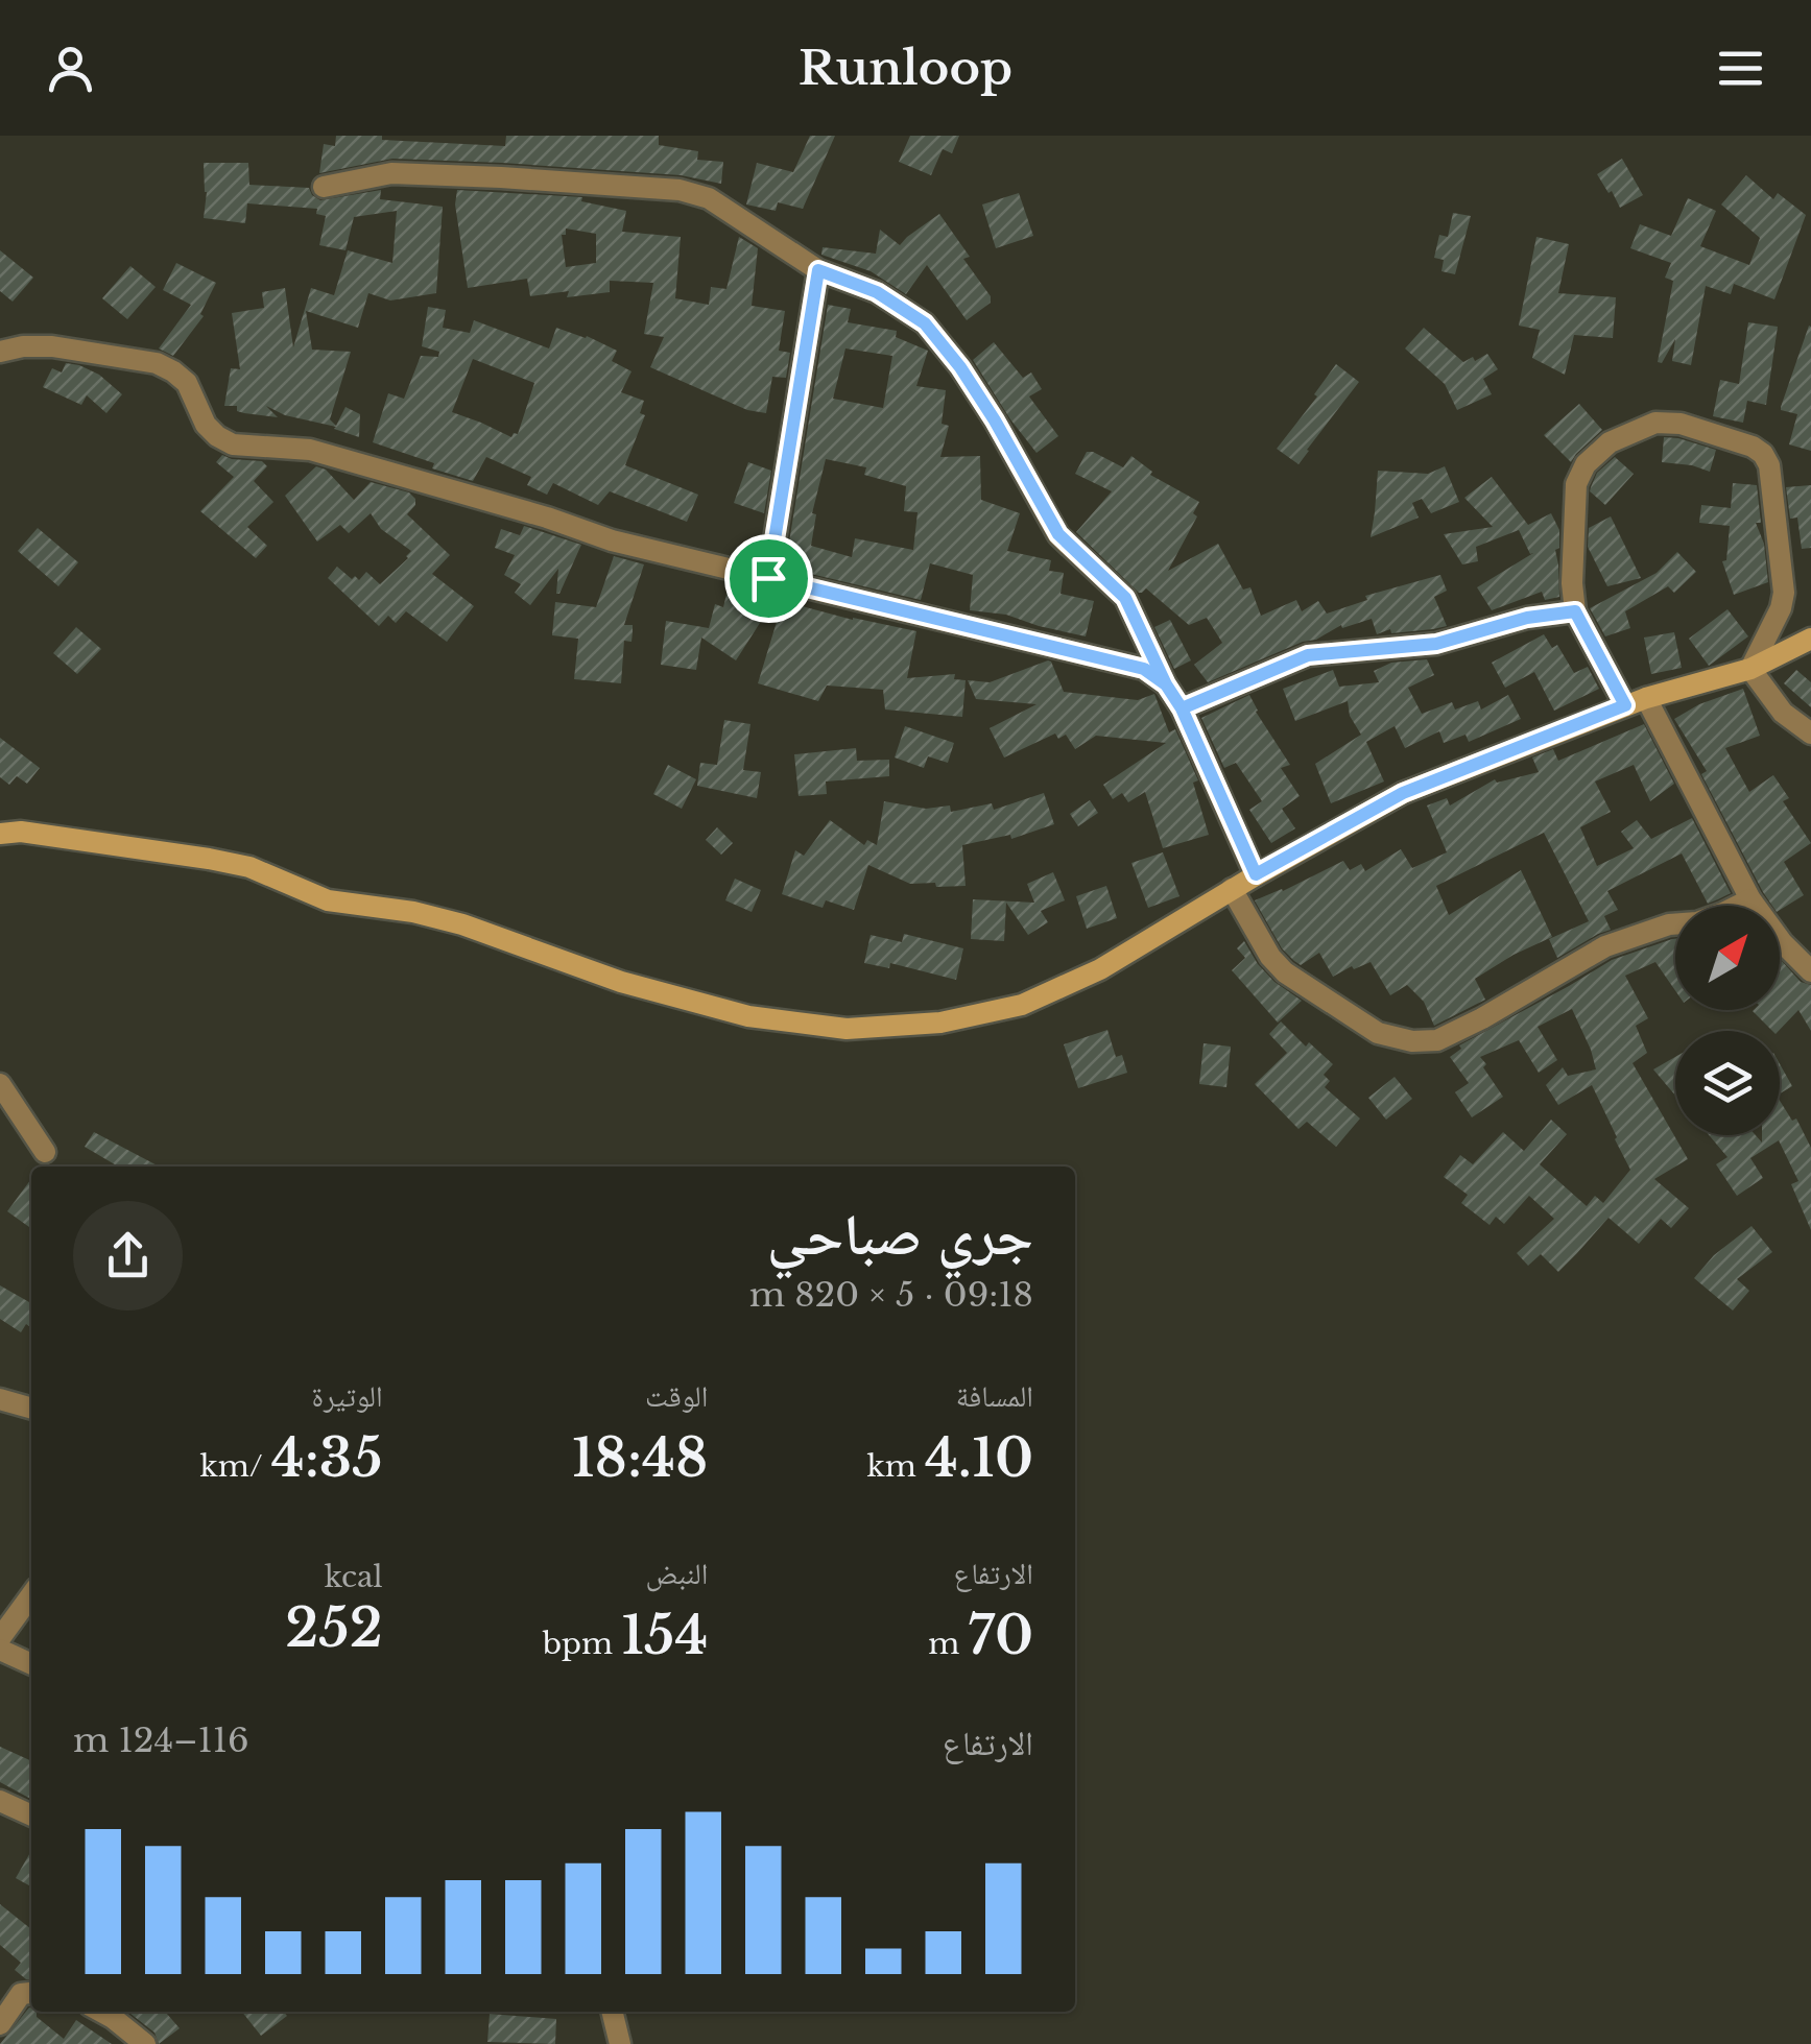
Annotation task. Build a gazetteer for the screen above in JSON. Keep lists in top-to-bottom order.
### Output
{
  "north": "top right",
  "page": {
    "header": "Runloop",
    "heading": ["جري صباحي", "09:18 · 5 × 820 m"],
    "stats": [
      ["المسافة", "4.10 km"],
      ["الوقت", "18:48"],
      ["الوتيرة", "4:35 /km"],
      ["الارتفاع", "70 m"],
      ["النبض", "154 bpm"],
      ["kcal", "252"]
    ],
    "chart": ["الارتفاع", "116–124 m"]
  }
}
